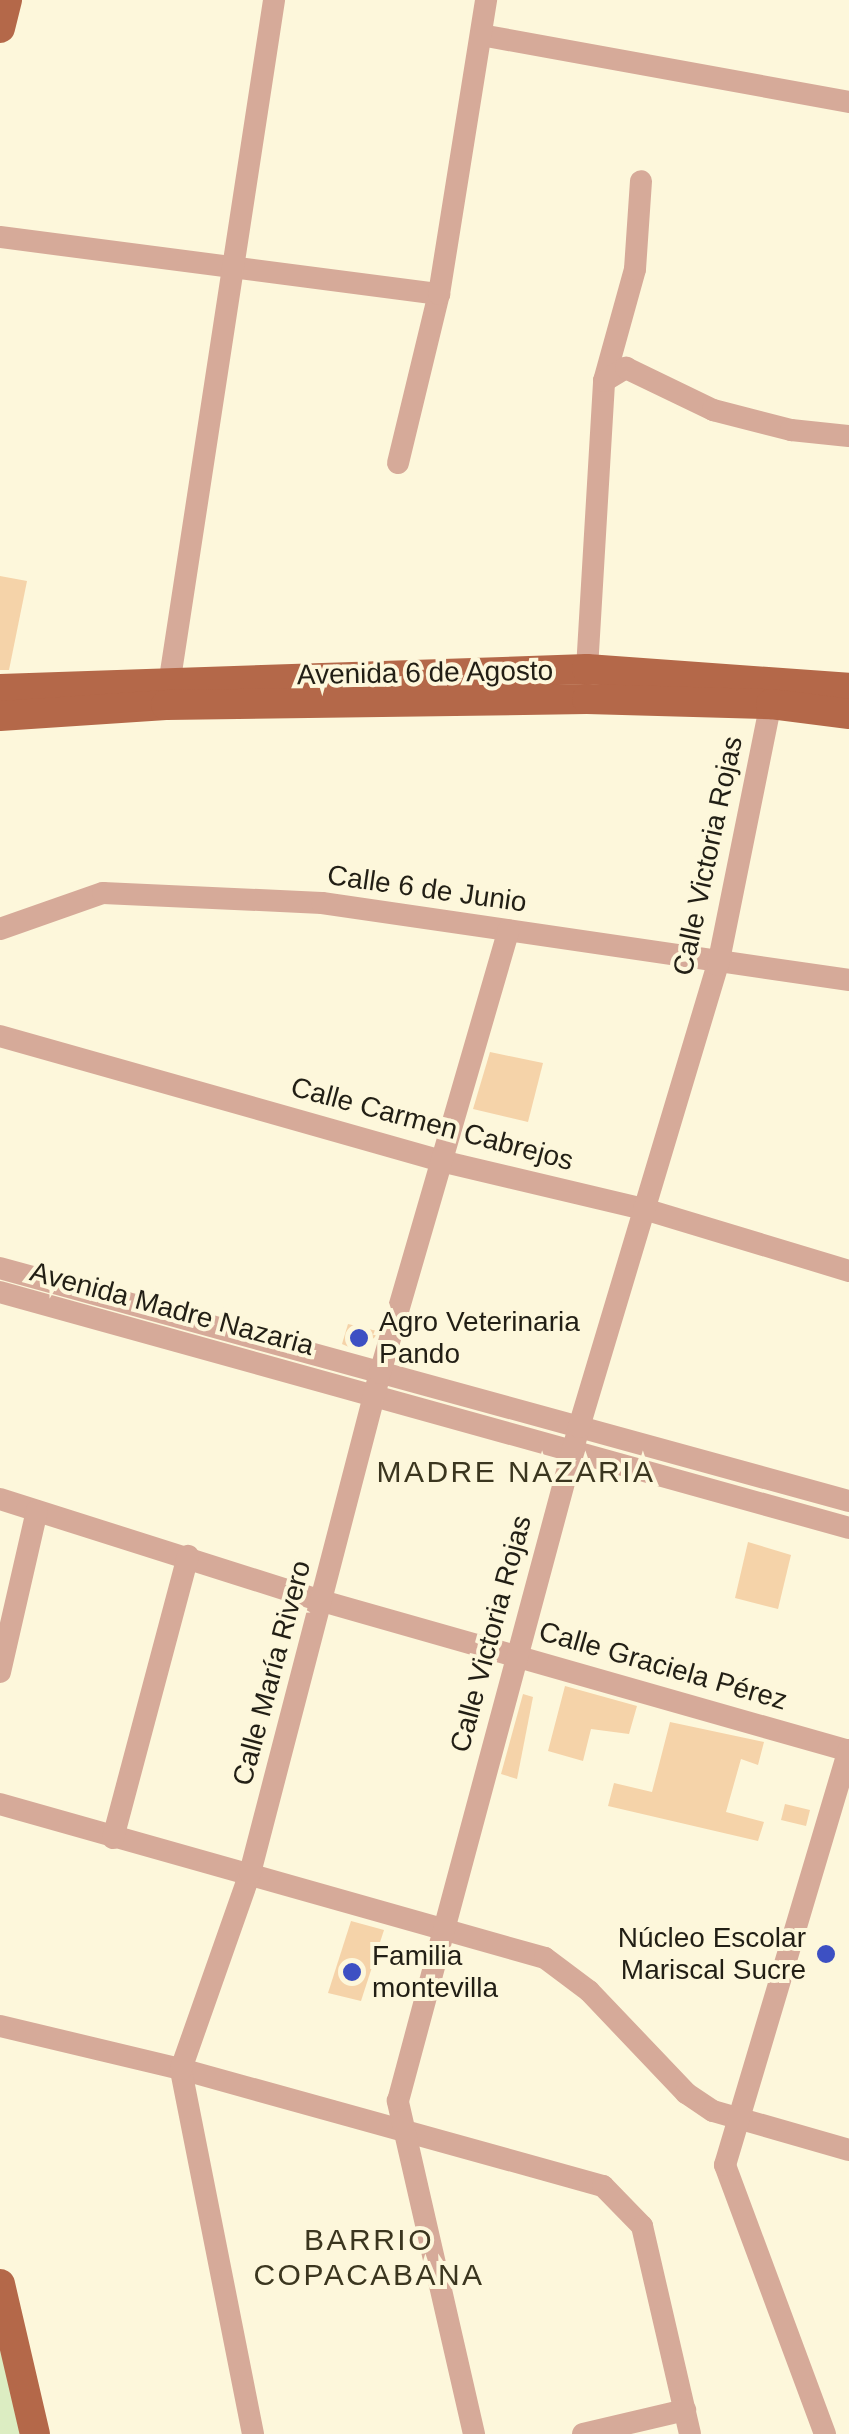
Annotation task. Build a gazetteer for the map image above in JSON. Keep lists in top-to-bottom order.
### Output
{
  "streets": {
    "main road": ["Avenida 6 de Agosto"],
    "street": [
      "Calle Victoria Rojas",
      "Calle 6 de Junio",
      "Calle Carmen Cabrejos",
      "Avenida Madre Nazaria",
      "Calle Graciela Pérez",
      "Calle María Rivero"
    ]
  },
  "crossings": [
    ["Avenida 6 de Agosto", "Calle Victoria Rojas"],
    ["Calle Victoria Rojas", "Calle 6 de Junio"],
    ["Calle Victoria Rojas", "Calle Carmen Cabrejos"],
    ["Calle Victoria Rojas", "Avenida Madre Nazaria"],
    ["Calle Victoria Rojas", "Calle Graciela Pérez"],
    ["Calle 6 de Junio", "Calle María Rivero"],
    ["Calle Carmen Cabrejos", "Calle María Rivero"],
    ["Avenida Madre Nazaria", "Calle María Rivero"],
    ["Calle Graciela Pérez", "Calle María Rivero"]
  ],
  "districts": ["MADRE NAZARIA", "BARRIO COPACABANA"],
  "places": ["Agro Veterinaria Pando", "Núcleo Escolar Mariscal Sucre", "Familia montevilla"]
}
